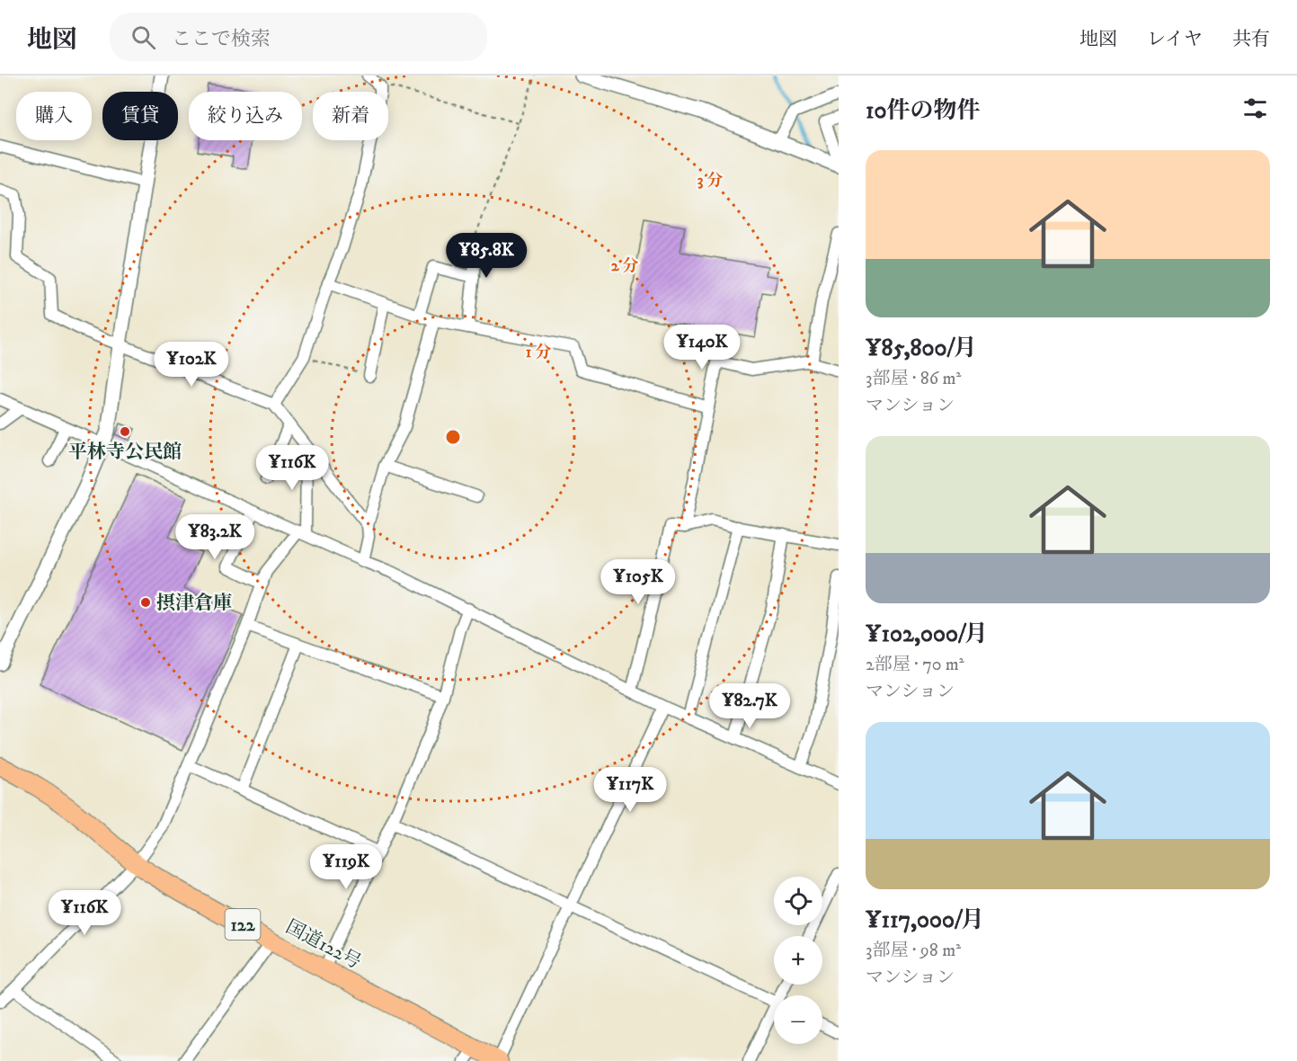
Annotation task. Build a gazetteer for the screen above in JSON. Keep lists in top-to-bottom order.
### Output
{
  "streets": {
    "highway": ["122", "国道122号"]
  },
  "places": ["平林寺公民館", "摂津倉庫"],
  "page": {
    "header": "地図",
    "search": "ここで検索",
    "nav": ["地図", "レイヤ", "共有"],
    "heading": "10件の物件",
    "chip": [
      "購入",
      "賃貸",
      "絞り込み",
      "新着"
    ],
    "list": [
      {
        "name": "¥85,800/月",
        "note": "3部屋 · 86 m² · マンション"
      },
      {
        "name": "¥102,000/月",
        "note": "2部屋 · 70 m² · マンション"
      },
      {
        "name": "¥117,000/月",
        "note": "3部屋 · 98 m² · マンション"
      }
    ],
    "price": [
      "¥85.8K",
      "¥140K",
      "¥102K",
      "¥116K",
      "¥83.2K",
      "¥105K",
      "¥82.7K",
      "¥117K",
      "¥119K",
      "¥116K"
    ],
    "map_buttons": ["+", "−"]
  },
  "rings": ["3 分", "2 分", "1 分"]
}
